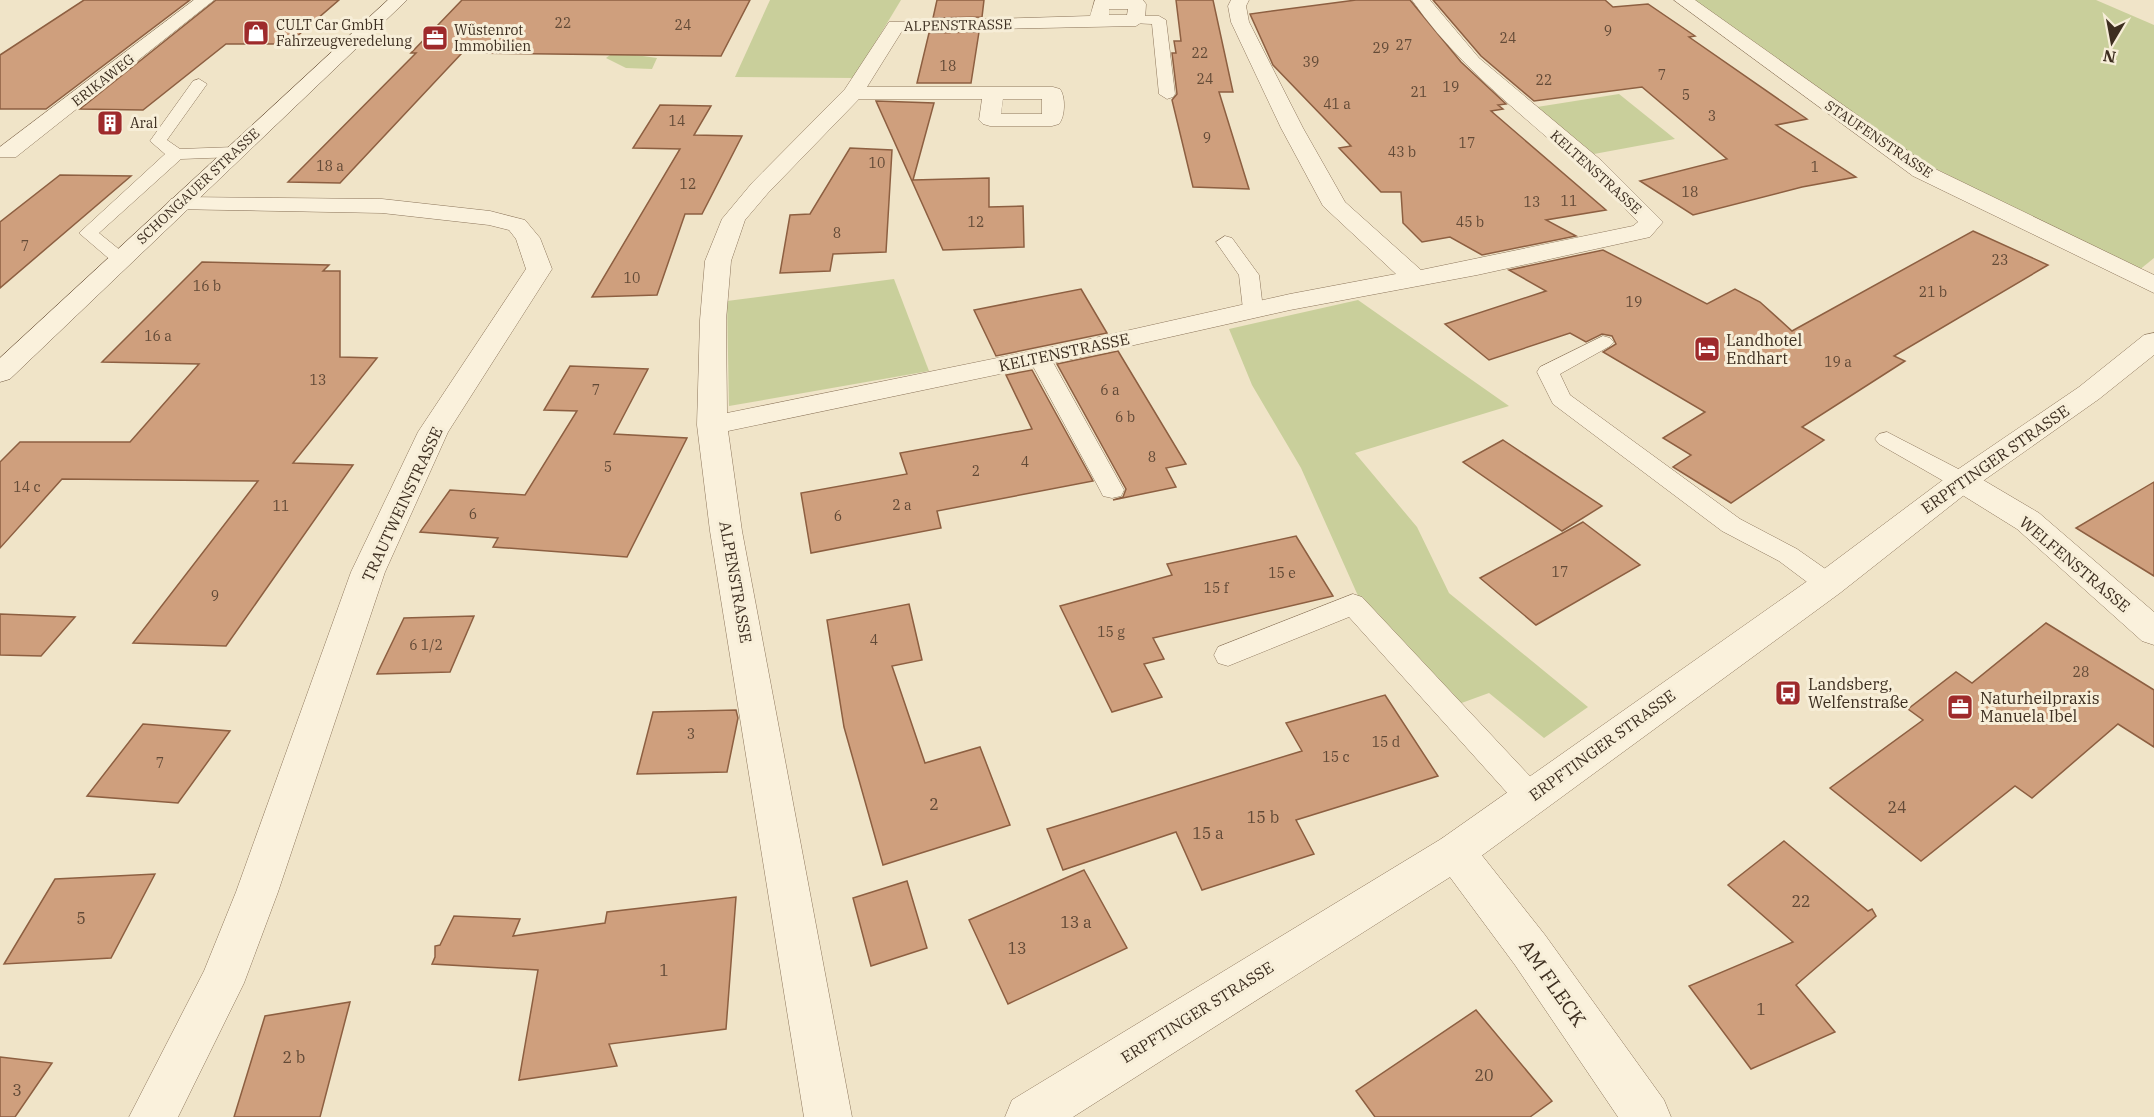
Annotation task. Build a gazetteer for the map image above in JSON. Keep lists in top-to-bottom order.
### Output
{
  "streets": {
    "street": [
      "ALPENSTRASSE",
      "ERIKAWEG",
      "STAUFENSTRASSE",
      "KELTENSTRASSE",
      "SCHONGAUER STRASSE",
      "ERPFTINGER STRASSE",
      "TRAUTWEINSTRASSE",
      "WELFENSTRASSE",
      "AM FLECK"
    ]
  },
  "crossings": [
    ["ALPENSTRASSE", "KELTENSTRASSE"],
    ["SCHONGAUER STRASSE", "TRAUTWEINSTRASSE"],
    ["ERPFTINGER STRASSE", "WELFENSTRASSE"],
    ["ERPFTINGER STRASSE", "AM FLECK"]
  ],
  "places": {
    "shop": ["CULT Car GmbH Fahrzeugveredelung"],
    "office": ["Wüstenrot Immobilien", "Naturheilpraxis Manuela Ibel"],
    "building": ["Aral"],
    "hotel": ["Landhotel Endhart"],
    "bus stop": ["Landsberg, Welfenstraße"]
  },
  "house_numbers": [
    "22",
    "24",
    "9",
    "24",
    "27",
    "29",
    "22",
    "39",
    "18",
    "7",
    "24",
    "22",
    "19",
    "21",
    "5",
    "41 a",
    "3",
    "14",
    "9",
    "17",
    "43 b",
    "10",
    "18 a",
    "1",
    "12",
    "18",
    "11",
    "13",
    "12",
    "45 b",
    "8",
    "7",
    "23",
    "10",
    "16 b",
    "21 b",
    "19",
    "16 a",
    "19 a",
    "13",
    "7",
    "6 a",
    "6 b",
    "8",
    "4",
    "5",
    "2",
    "14 c",
    "2 a",
    "11",
    "6",
    "6",
    "17",
    "15 e",
    "15 f",
    "9",
    "15 g",
    "4",
    "6 1/2",
    "28",
    "3",
    "15 d",
    "15 c",
    "7",
    "2",
    "24",
    "15 b",
    "15 a",
    "22",
    "5",
    "13 a",
    "13",
    "1",
    "1",
    "2 b",
    "20",
    "3"
  ],
  "north": "bottom"
}
